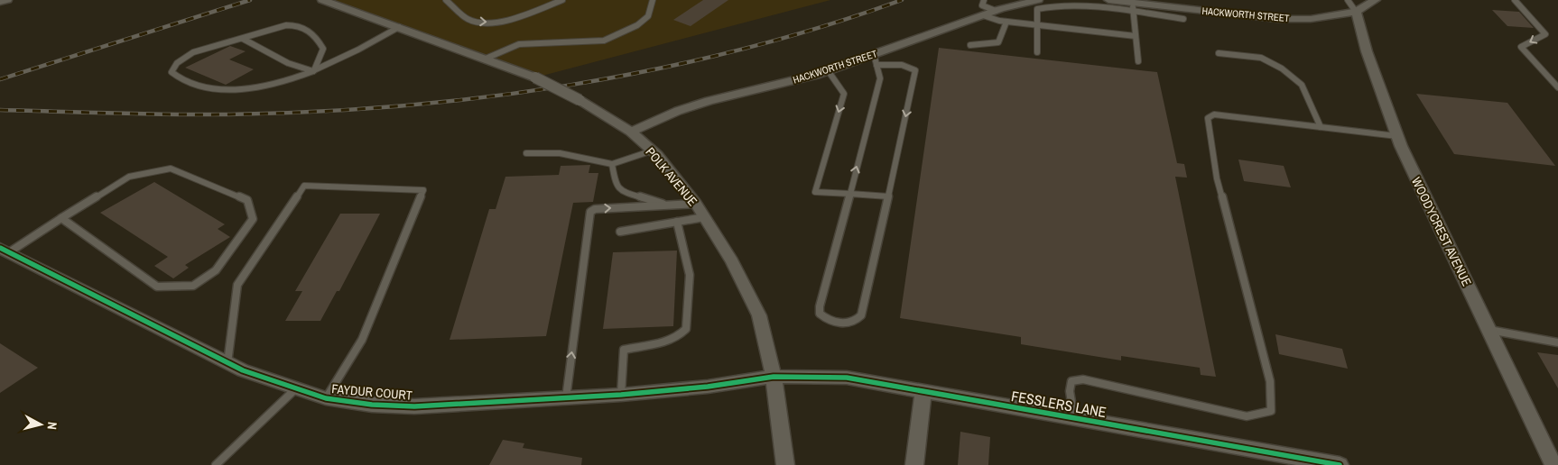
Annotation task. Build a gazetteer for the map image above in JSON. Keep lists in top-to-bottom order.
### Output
{
  "streets": {
    "street": [
      "HACKWORTH STREET",
      "POLK AVENUE",
      "WOODYCREST AVENUE",
      "FAYDUR COURT",
      "FESSLERS LANE"
    ]
  },
  "crossings": [
    ["HACKWORTH STREET", "POLK AVENUE"],
    ["HACKWORTH STREET", "WOODYCREST AVENUE"],
    ["POLK AVENUE", "FAYDUR COURT"],
    ["POLK AVENUE", "FESSLERS LANE"],
    ["FAYDUR COURT", "FESSLERS LANE"]
  ],
  "north": "right"
}
